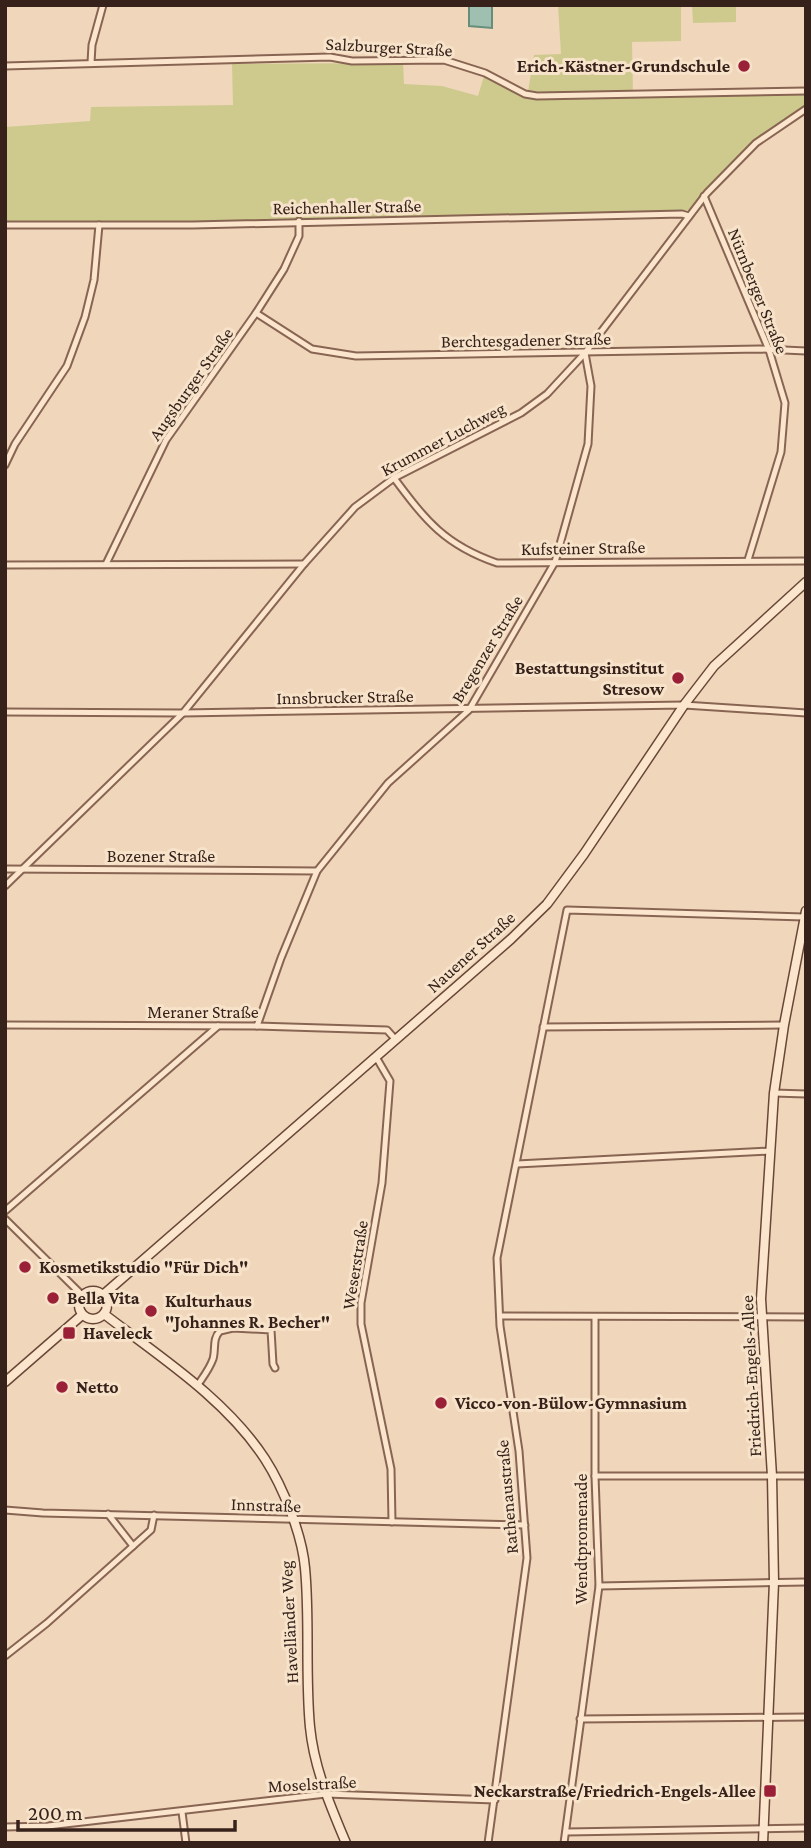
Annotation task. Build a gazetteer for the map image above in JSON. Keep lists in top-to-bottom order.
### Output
{
  "streets": {
    "street": [
      "Salzburger Straße",
      "Reichenhaller Straße",
      "Nürnberger Straße",
      "Berchtesgadener Straße",
      "Augsburger Straße",
      "Krummer Luchweg",
      "Kufsteiner Straße",
      "Bregenzer Straße",
      "Innsbrucker Straße",
      "Bozener Straße",
      "Nauener Straße",
      "Meraner Straße",
      "Weserstraße",
      "Friedrich-Engels-Allee",
      "Rathenaustraße",
      "Innstraße",
      "Wendtpromenade",
      "Havelländer Weg",
      "Moselstraße"
    ]
  },
  "crossings": [
    ["Reichenhaller Straße", "Augsburger Straße"],
    ["Reichenhaller Straße", "Krummer Luchweg"],
    ["Nürnberger Straße", "Berchtesgadener Straße"],
    ["Nürnberger Straße", "Krummer Luchweg"],
    ["Nürnberger Straße", "Kufsteiner Straße"],
    ["Berchtesgadener Straße", "Augsburger Straße"],
    ["Berchtesgadener Straße", "Krummer Luchweg"],
    ["Berchtesgadener Straße", "Bregenzer Straße"],
    ["Krummer Luchweg", "Kufsteiner Straße"],
    ["Krummer Luchweg", "Bregenzer Straße"],
    ["Krummer Luchweg", "Innsbrucker Straße"],
    ["Krummer Luchweg", "Bozener Straße"],
    ["Kufsteiner Straße", "Bregenzer Straße"],
    ["Bregenzer Straße", "Innsbrucker Straße"],
    ["Bregenzer Straße", "Bozener Straße"],
    ["Bregenzer Straße", "Meraner Straße"],
    ["Innsbrucker Straße", "Nauener Straße"],
    ["Nauener Straße", "Meraner Straße"],
    ["Nauener Straße", "Weserstraße"],
    ["Nauener Straße", "Havelländer Weg"],
    ["Weserstraße", "Innstraße"],
    ["Friedrich-Engels-Allee", "Rathenaustraße"],
    ["Rathenaustraße", "Innstraße"],
    ["Rathenaustraße", "Moselstraße"],
    ["Innstraße", "Havelländer Weg"],
    ["Havelländer Weg", "Moselstraße"]
  ],
  "places": {
    "other": [
      "Erich-Kästner-Grundschule",
      "Bestattungsinstitut Stresow",
      "Kosmetikstudio \"Für Dich\"",
      "Bella Vita",
      "Kulturhaus \"Johannes R. Becher\"",
      "Netto",
      "Vicco-von-Bülow-Gymnasium"
    ],
    "transit": ["Haveleck", "Neckarstraße/Friedrich-Engels-Allee"]
  },
  "scale_bar": "200 m"
}
